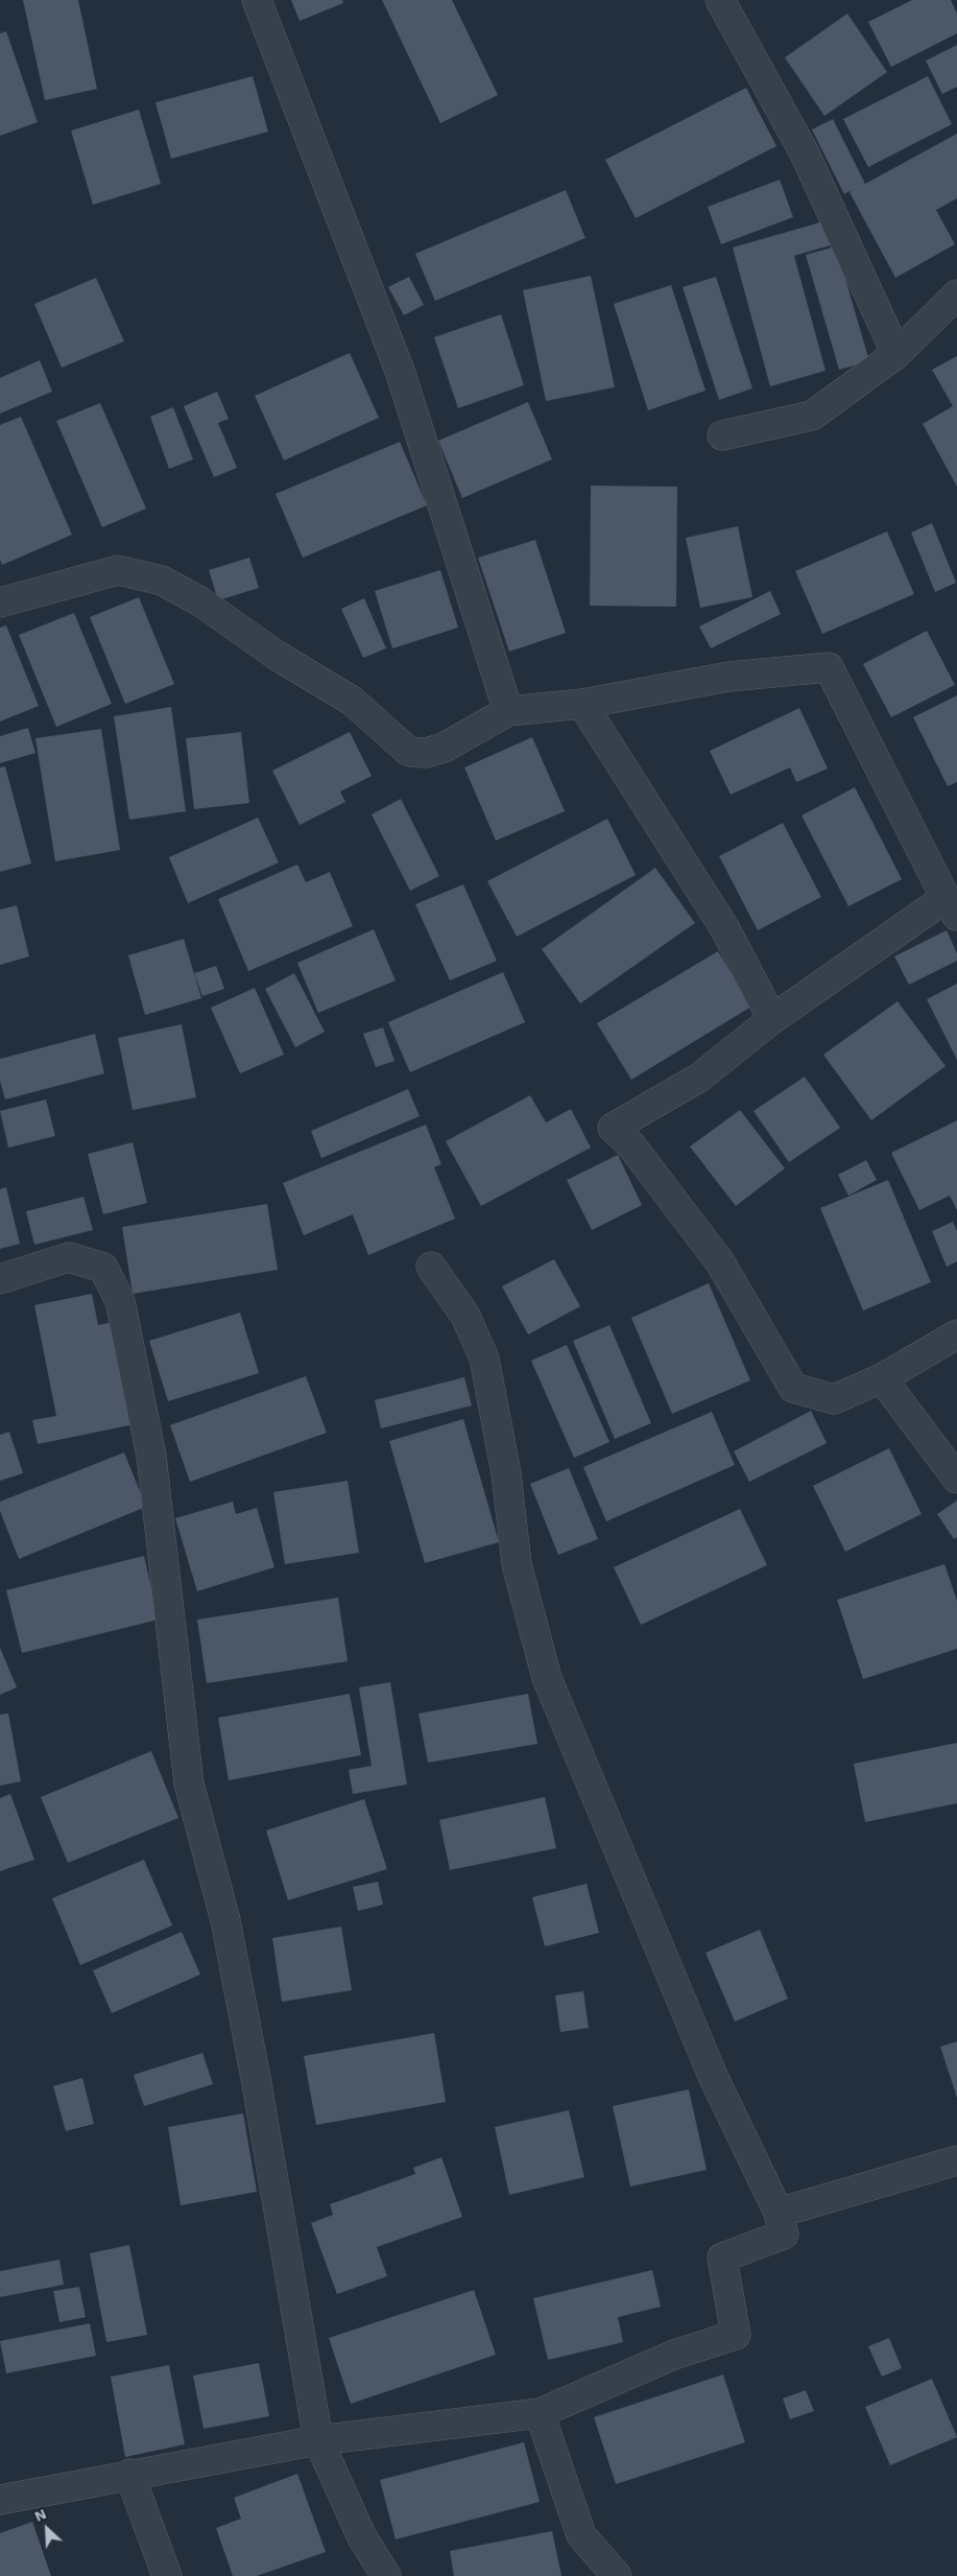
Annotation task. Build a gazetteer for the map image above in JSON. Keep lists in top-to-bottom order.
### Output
{
  "north": "top left"
}
